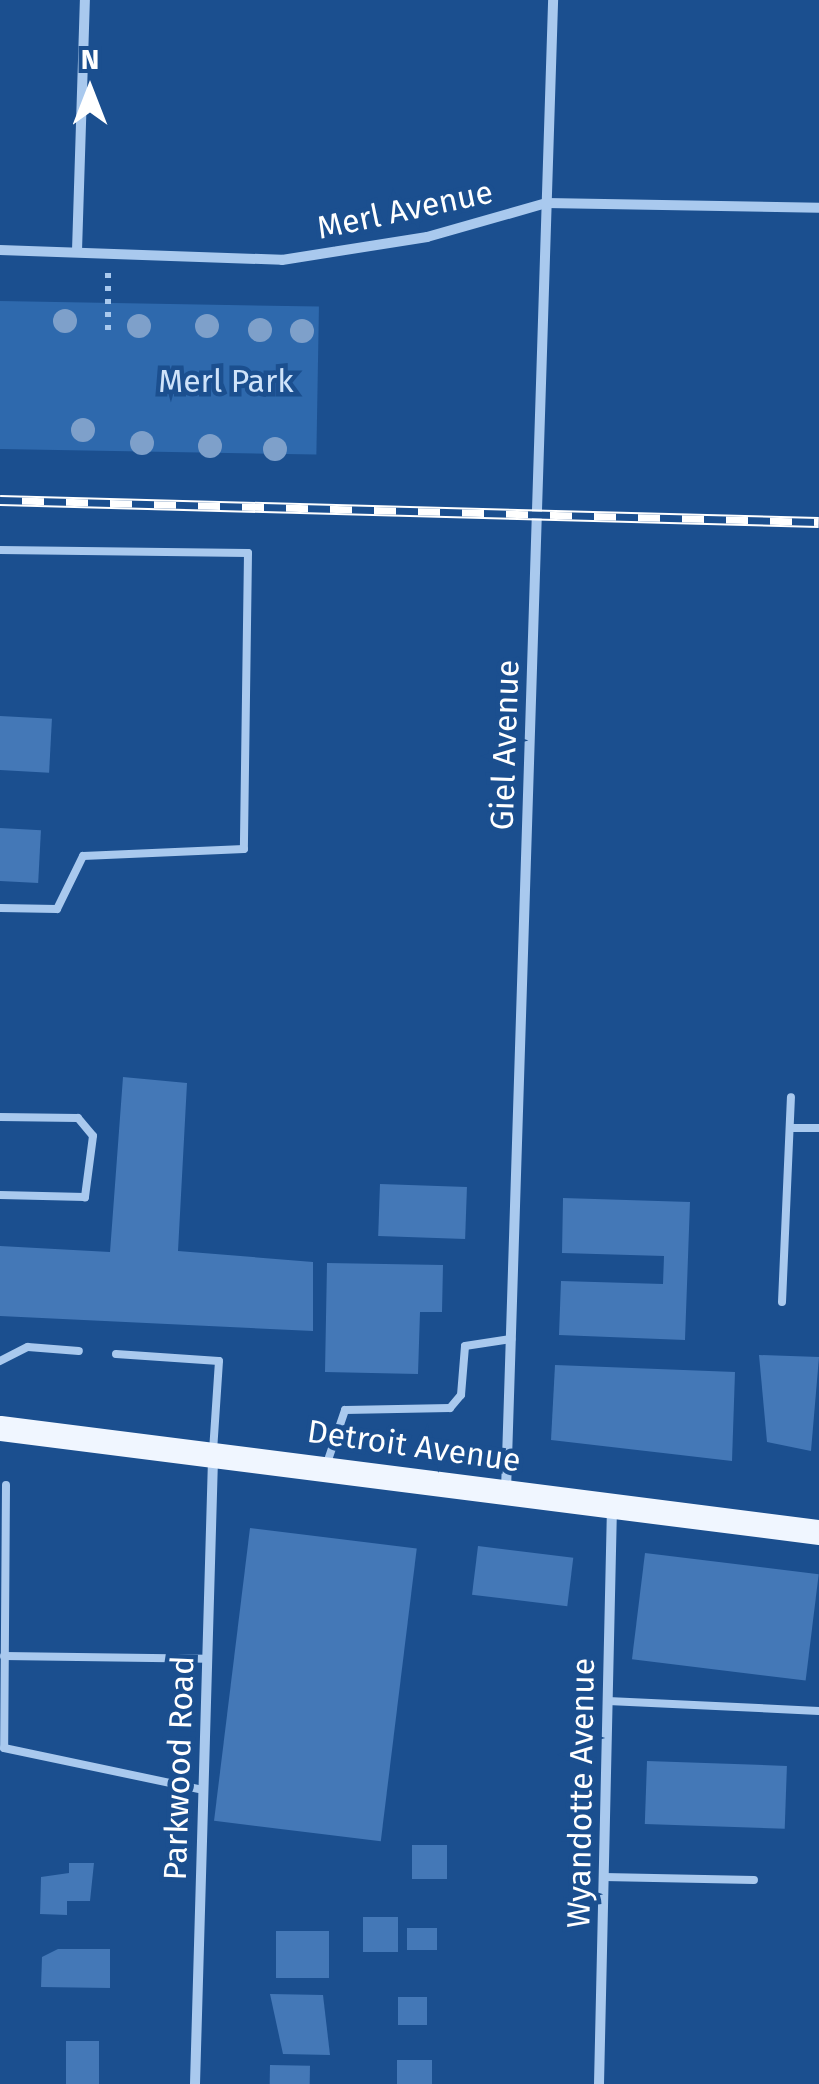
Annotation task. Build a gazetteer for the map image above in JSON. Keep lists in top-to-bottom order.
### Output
{
  "streets": {
    "main road": ["Detroit Avenue"],
    "street": [
      "Merl Avenue",
      "Giel Avenue",
      "Parkwood Road",
      "Wyandotte Avenue"
    ]
  },
  "crossings": [
    ["Merl Avenue", "Giel Avenue"],
    ["Giel Avenue", "Detroit Avenue"],
    ["Detroit Avenue", "Parkwood Road"],
    ["Detroit Avenue", "Wyandotte Avenue"]
  ],
  "parks": ["Merl Park"],
  "north": "top"
}
